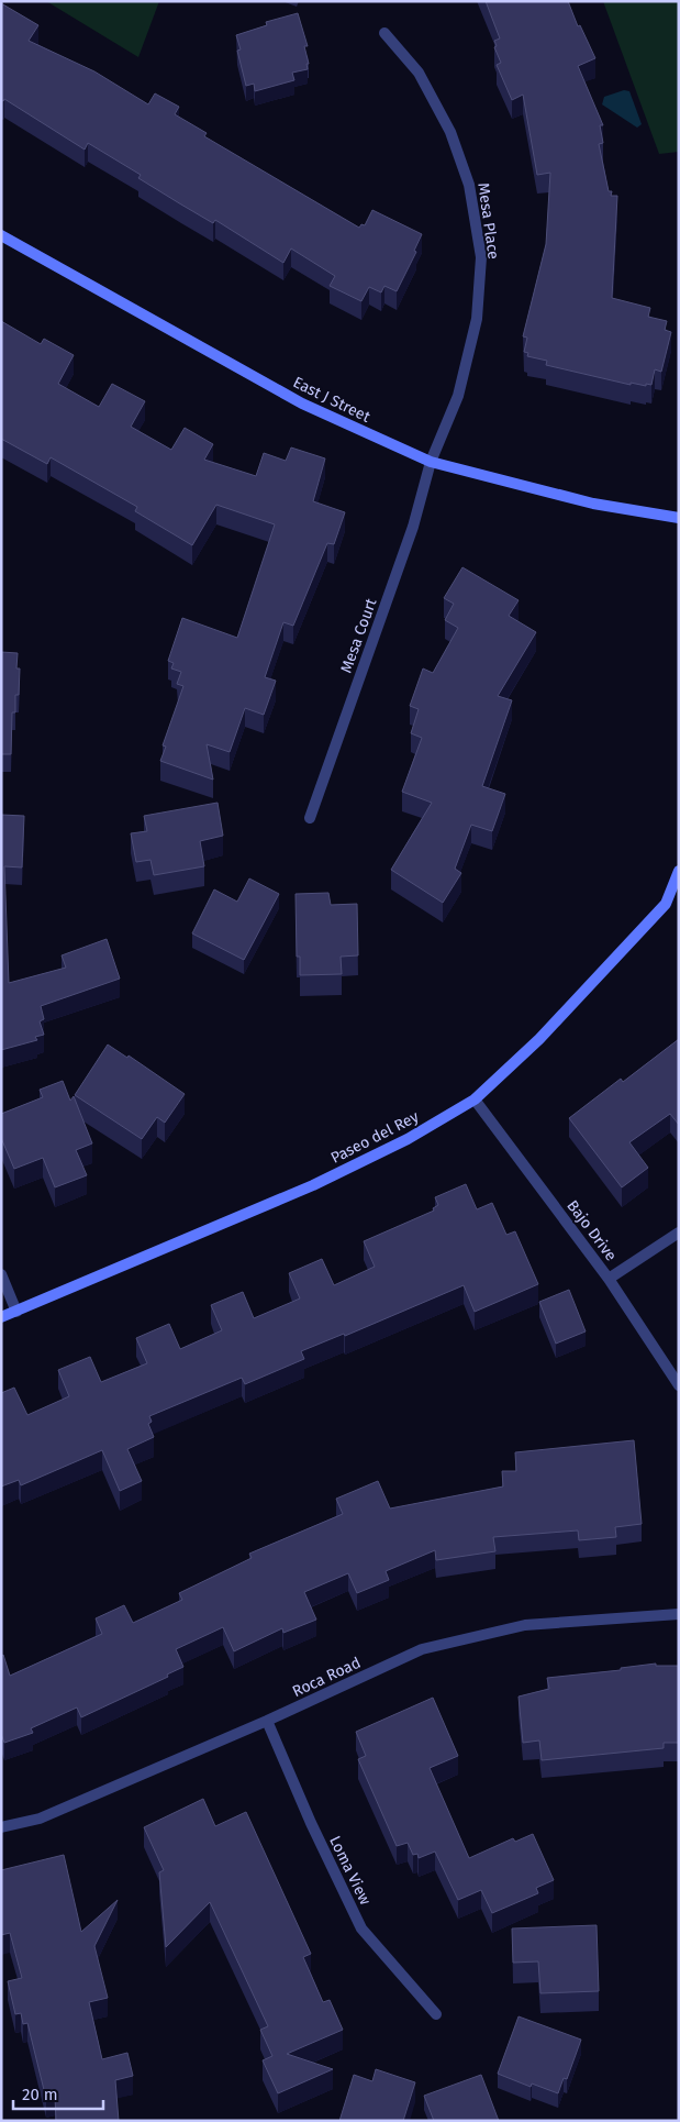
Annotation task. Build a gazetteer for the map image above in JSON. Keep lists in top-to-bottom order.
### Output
{
  "streets": {
    "main road": ["East J Street", "Paseo del Rey"],
    "street": [
      "Mesa Place",
      "Mesa Court",
      "Bajo Drive",
      "Roca Road",
      "Loma View"
    ]
  },
  "crossings": [
    ["Mesa Place", "East J Street"],
    ["Mesa Place", "Mesa Court"],
    ["East J Street", "Mesa Court"],
    ["Paseo del Rey", "Bajo Drive"],
    ["Roca Road", "Loma View"]
  ],
  "scale_bar": "20 m"
}
